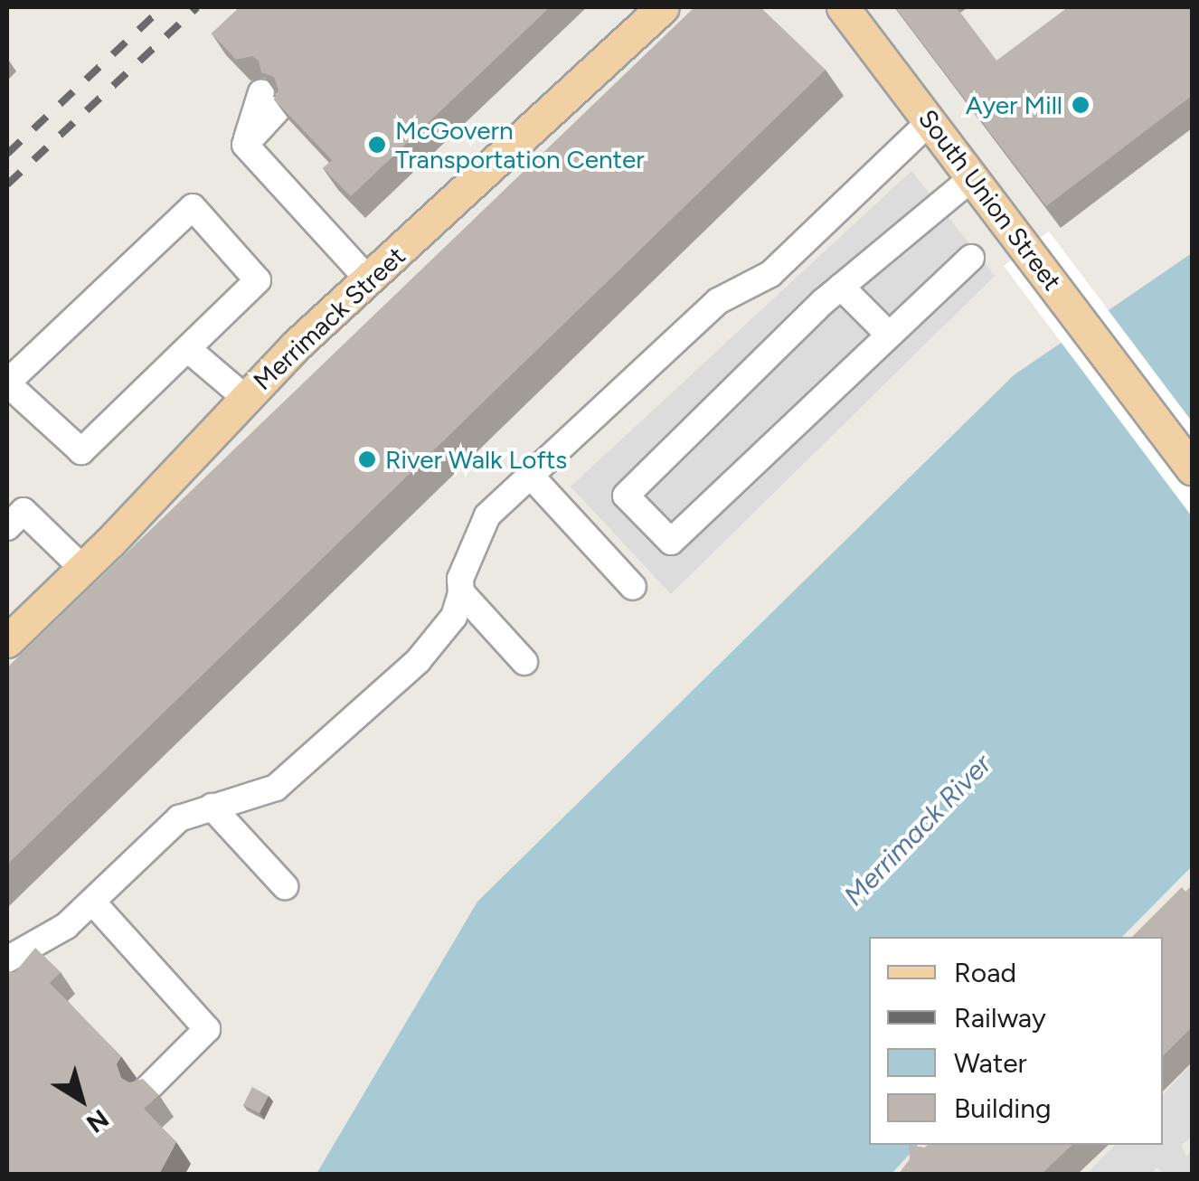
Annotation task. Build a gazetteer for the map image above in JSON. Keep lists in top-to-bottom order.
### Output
{
  "streets": {
    "main road": ["South Union Street", "Merrimack Street"]
  },
  "water": ["Merrimack River"],
  "places": ["Ayer Mill", "McGovern Transportation Center", "River Walk Lofts"],
  "legend": [
    "Road",
    "Railway",
    "Water",
    "Building"
  ],
  "north": "bottom right"
}
